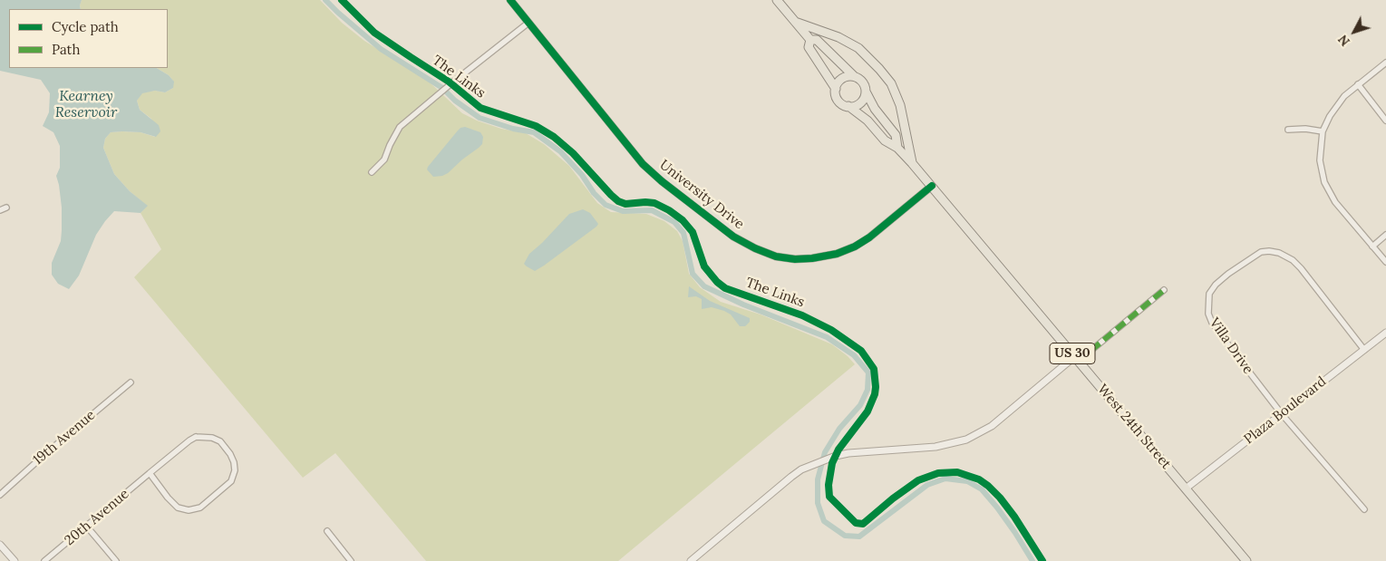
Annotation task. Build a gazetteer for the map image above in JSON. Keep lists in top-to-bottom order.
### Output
{
  "streets": {
    "main road": ["US 30", "West 24th Street"],
    "street": [
      "University Drive",
      "Villa Drive",
      "Plaza Boulevard",
      "19th Avenue",
      "20th Avenue"
    ],
    "cycle path": ["The Links"]
  },
  "crossings": [
    ["University Drive", "West 24th Street"],
    ["Villa Drive", "Plaza Boulevard"],
    ["US 30", "West 24th Street"],
    ["Plaza Boulevard", "West 24th Street"]
  ],
  "water": ["Kearney Reservoir"],
  "legend": ["Cycle path", "Path"],
  "north": "bottom left"
}
